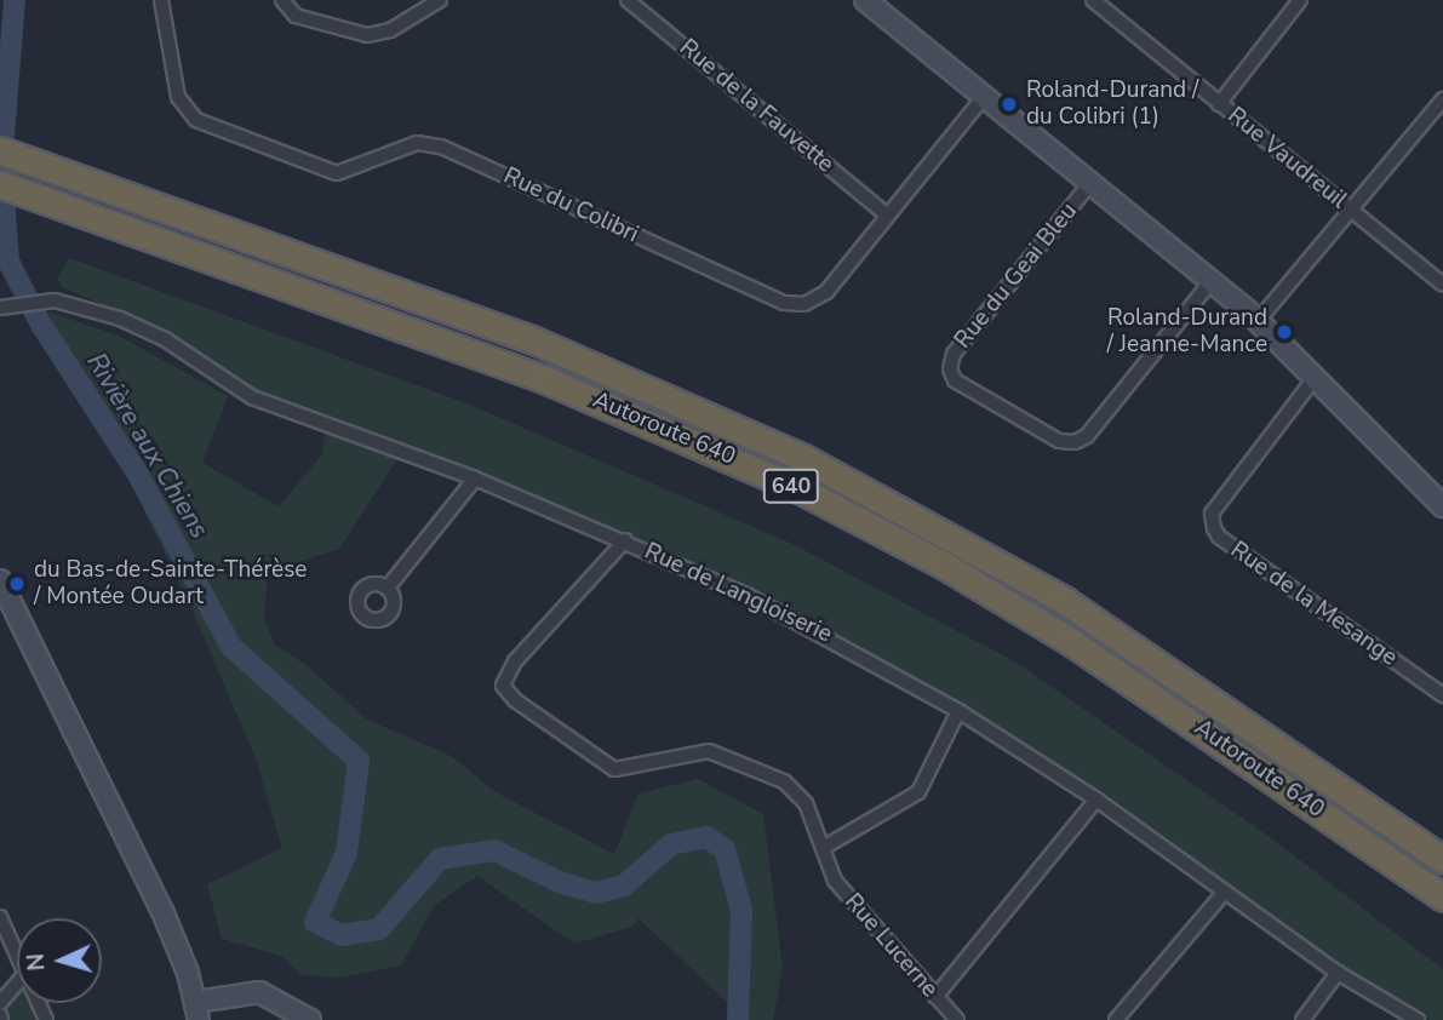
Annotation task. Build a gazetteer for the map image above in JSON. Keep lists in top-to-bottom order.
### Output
{
  "streets": {
    "highway": ["Autoroute 640", "640"],
    "street": [
      "Rue de la Fauvette",
      "Rue Vaudreuil",
      "Rue du Colibri",
      "Rue du Geai Bleu",
      "Rue de Langloiserie",
      "Rue de la Mesange",
      "Rue Lucerne"
    ]
  },
  "crossings": [
    ["Rue de la Fauvette", "Rue du Colibri"],
    ["Rue de Langloiserie", "Rue Lucerne"]
  ],
  "water": ["Rivière aux Chiens"],
  "places": ["Roland-Durand / du Colibri (1)", "Roland-Durand / Jeanne-Mance", "du Bas-de-Sainte-Thérèse / Montée Oudart"],
  "north": "left"
}
